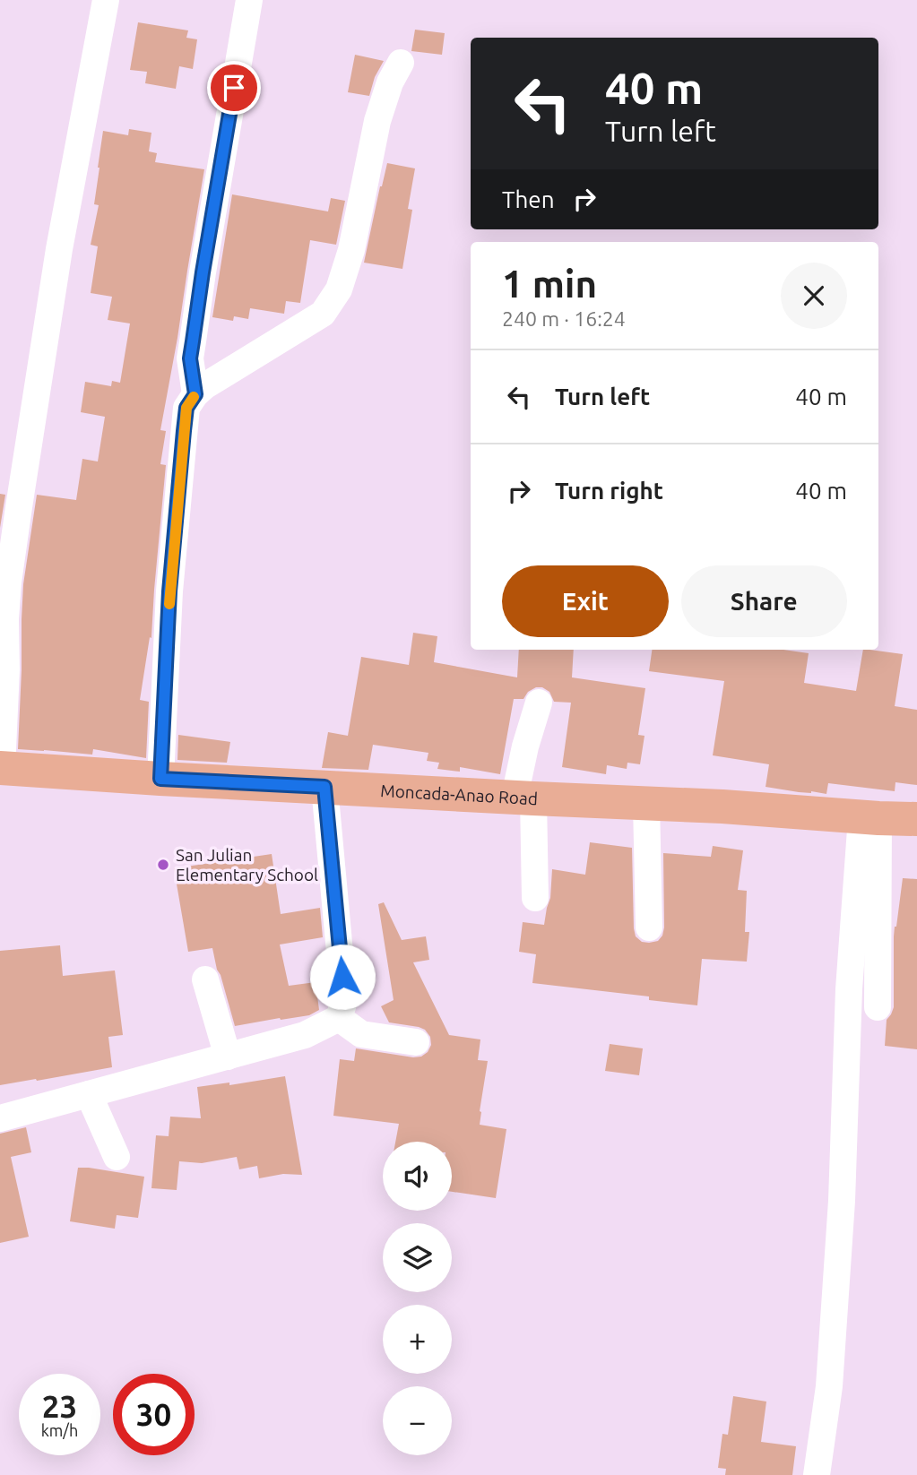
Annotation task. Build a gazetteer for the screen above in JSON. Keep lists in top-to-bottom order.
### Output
{
  "streets": {
    "main road": ["Moncada-Anao Road"]
  },
  "places": ["San Julian Elementary School"],
  "page": {
    "turn": ["40 m", "Turn left"],
    "then": "Then",
    "heading": ["1 min", "240 m · 16:24"],
    "list": [
      {
        "name": "Turn left",
        "value": "40 m"
      },
      {
        "name": "Turn right",
        "value": "40 m"
      }
    ],
    "buttons": ["Exit", "Share"],
    "map_buttons": ["+", "−"],
    "speed": "23 km/h",
    "limit": "30"
  }
}
